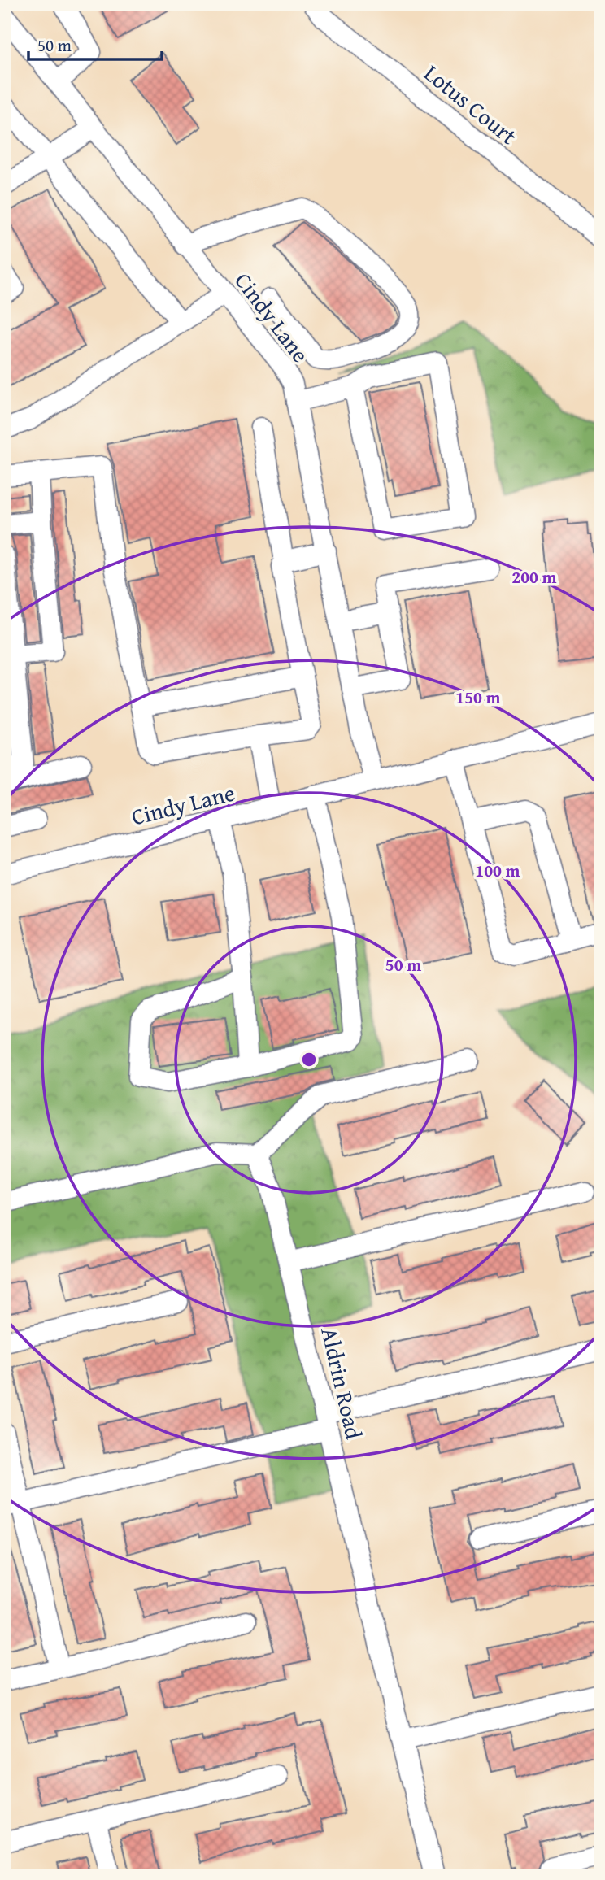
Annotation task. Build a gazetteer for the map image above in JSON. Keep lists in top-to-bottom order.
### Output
{
  "streets": {
    "street": ["Lotus Court", "Cindy Lane", "Aldrin Road"]
  },
  "scale_bar": "50 m",
  "rings": [
    "200 m",
    "150 m",
    "100 m",
    "50 m"
  ]
}
